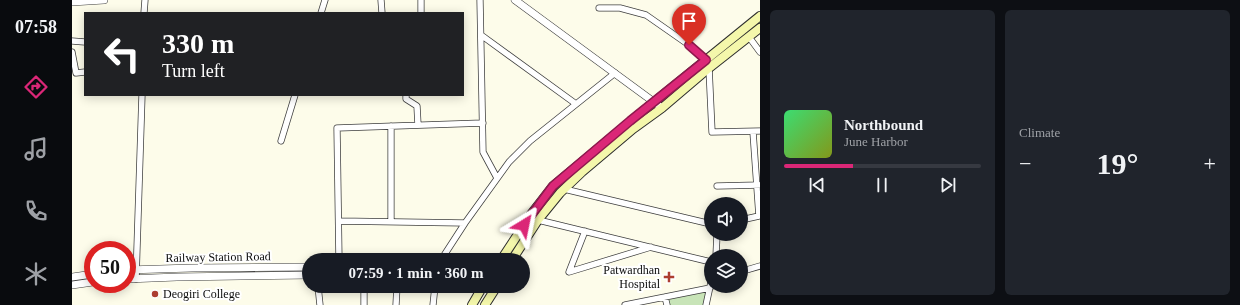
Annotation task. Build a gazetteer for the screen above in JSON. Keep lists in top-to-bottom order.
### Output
{
  "streets": {
    "street": ["Railway Station Road"]
  },
  "places": {
    "health": ["Patwardhan Hospital"],
    "other": ["Deogiri College"]
  },
  "page": {
    "tabs": "07:58",
    "tile": "Climate",
    "turn": ["330 m", "Turn left"],
    "song": ["Northbound", "June Harbor"],
    "heat": ["−", "19°", "+"],
    "limit": "50",
    "trip": "07:59 · 1 min · 360 m"
  }
}
